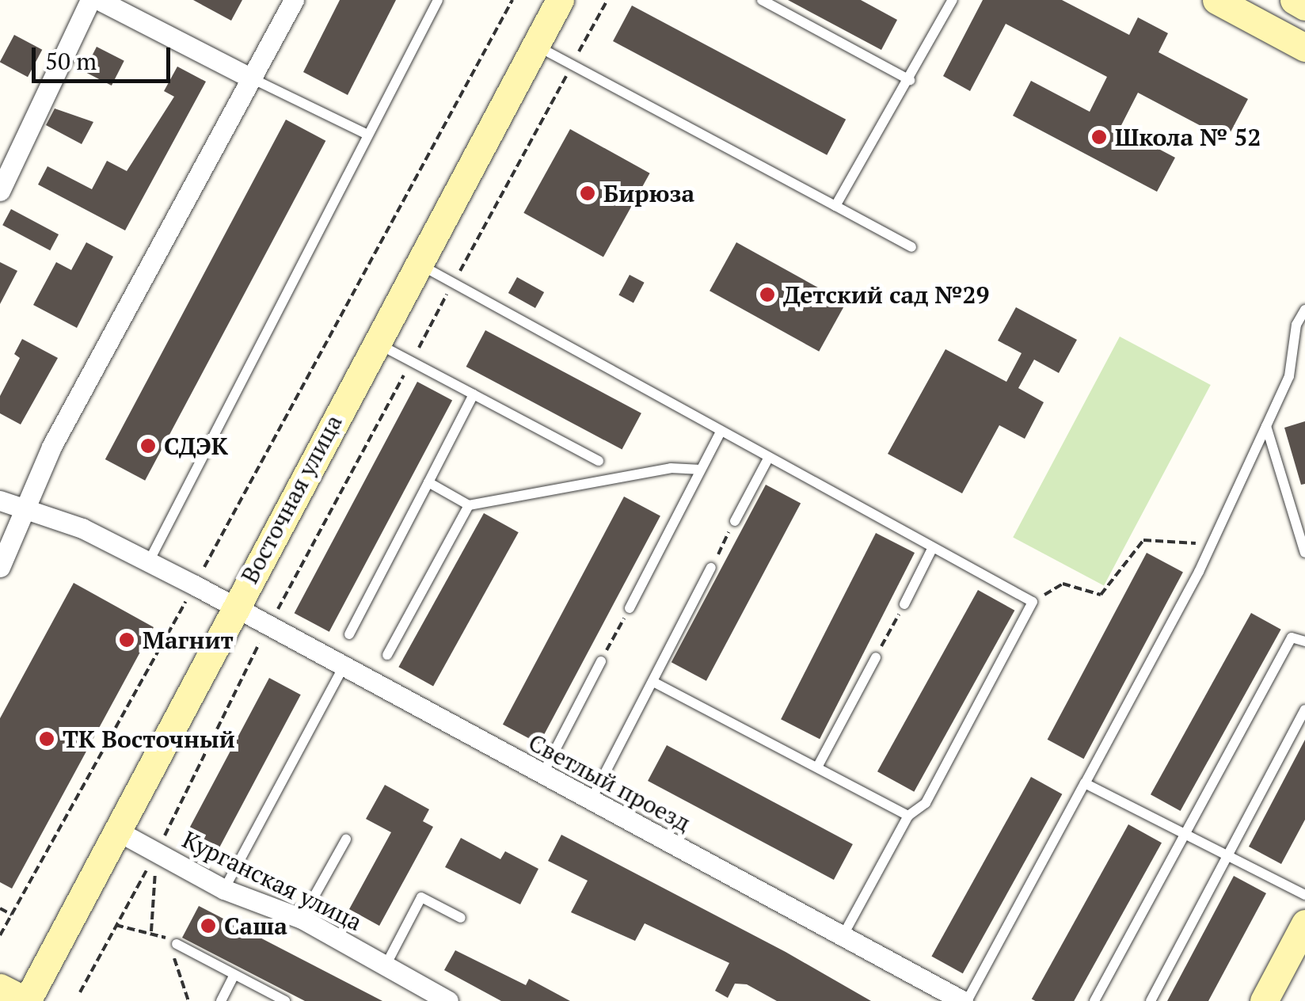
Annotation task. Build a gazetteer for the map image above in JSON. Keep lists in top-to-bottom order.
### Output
{
  "streets": {
    "main road": ["Восточная улица"],
    "street": ["Светлый проезд", "Курганская улица"]
  },
  "crossings": [
    ["Восточная улица", "Светлый проезд"],
    ["Восточная улица", "Курганская улица"]
  ],
  "places": [
    "Школа № 52",
    "Бирюза",
    "Детский сад №29",
    "СДЭК",
    "Магнит",
    "ТК Восточный",
    "Саша"
  ],
  "scale_bar": "50 m"
}
